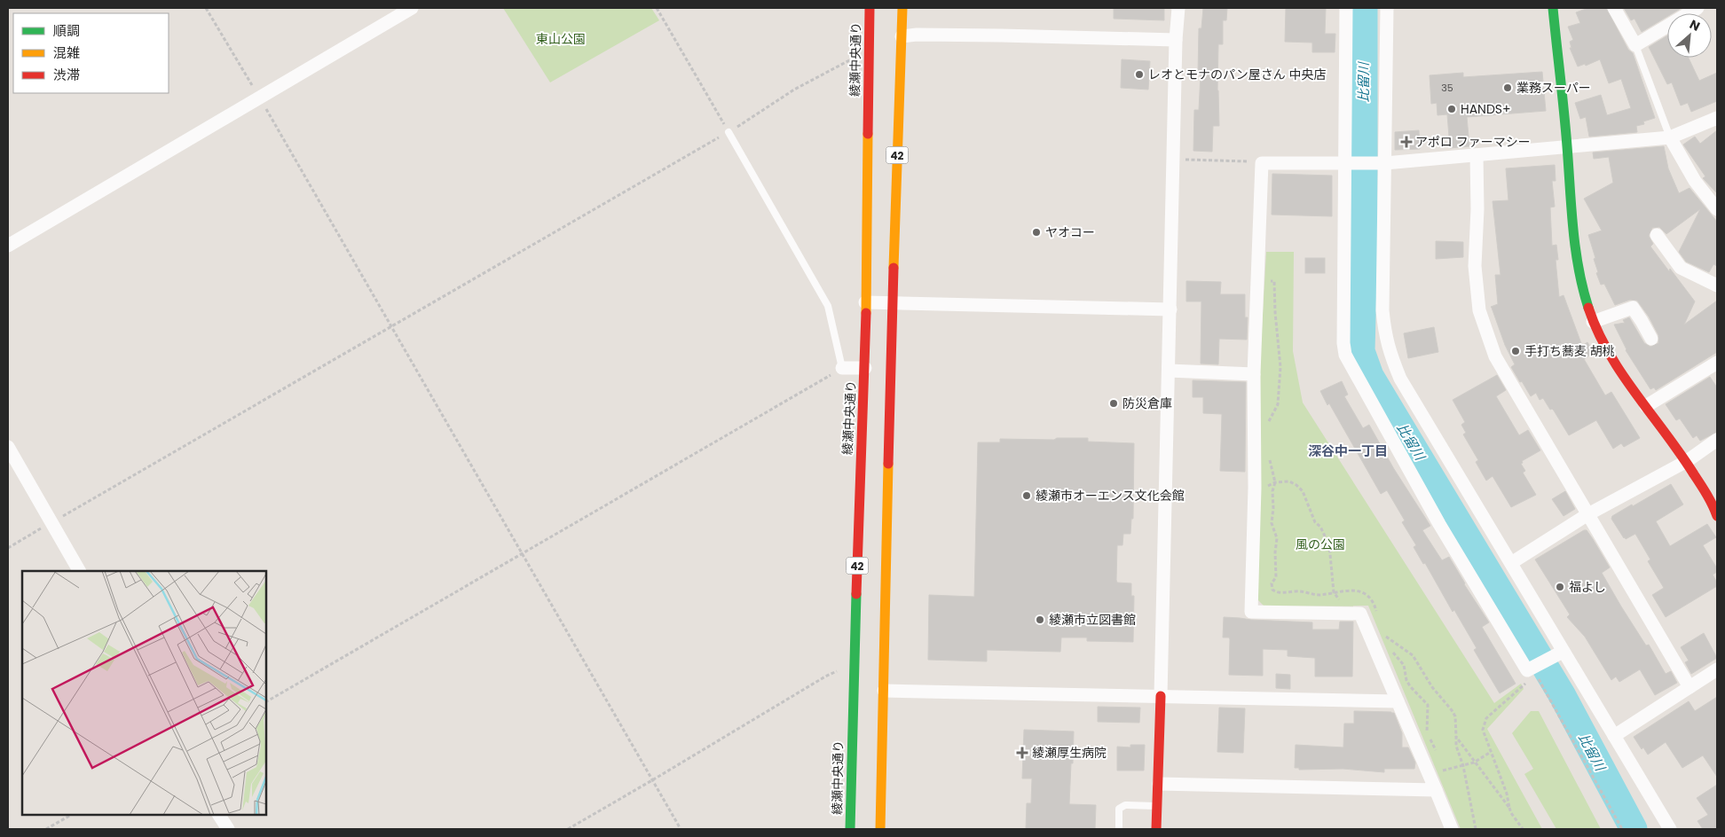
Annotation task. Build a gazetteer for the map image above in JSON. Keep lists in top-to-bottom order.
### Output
{
  "streets": {
    "main road": ["綾瀬中央通り", "42"]
  },
  "districts": ["深谷中一丁目"],
  "water": ["比留川"],
  "parks": ["東山公園", "風の公園"],
  "places": {
    "other": [
      "レオとモナのパン屋さん 中央店",
      "業務スーパー",
      "HANDS+",
      "ヤオコー",
      "手打ち蕎麦 胡桃",
      "防災倉庫",
      "綾瀬市オーエンス文化会館",
      "福よし",
      "綾瀬市立図書館"
    ],
    "health": ["アポロ ファーマシー", "綾瀬厚生病院"]
  },
  "house_numbers": ["35"],
  "legend": ["順調", "混雑", "渋滞"],
  "north": "top right"
}
